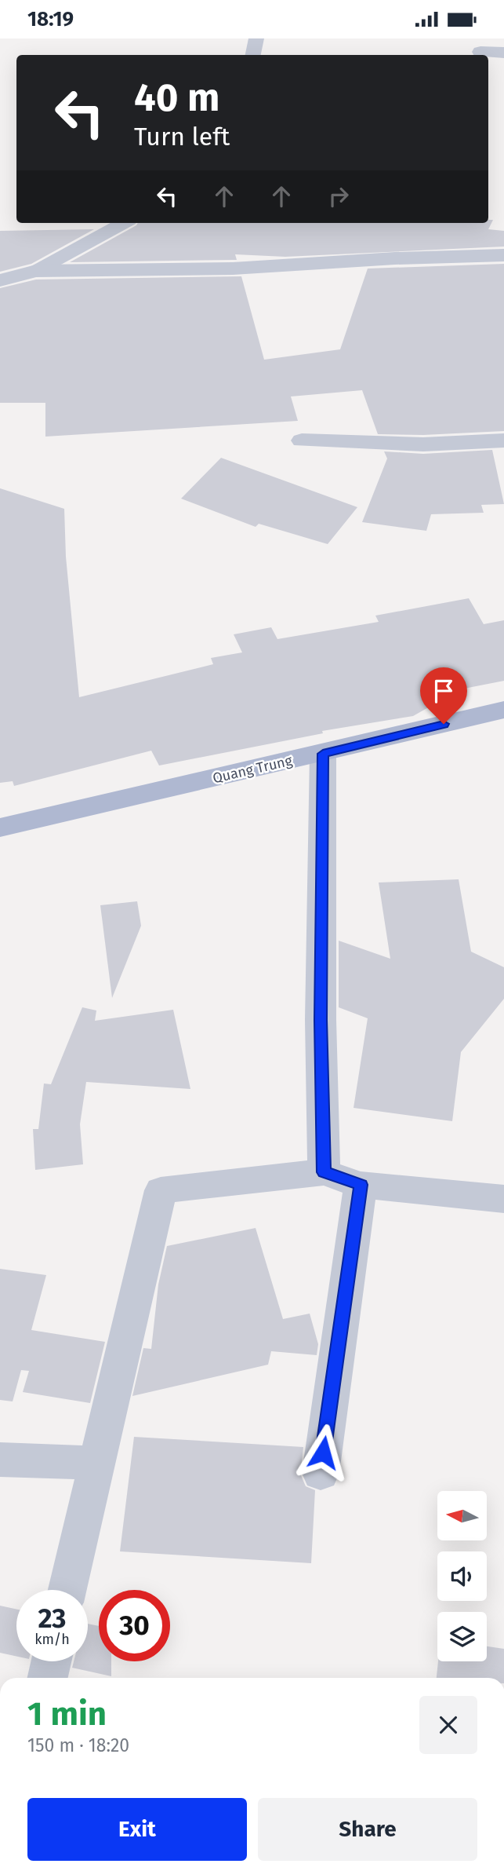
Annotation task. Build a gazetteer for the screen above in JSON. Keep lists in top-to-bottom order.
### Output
{
  "streets": {
    "main road": ["Quang Trung"]
  },
  "north": "left",
  "page": {
    "status": "18:19",
    "turn": ["40 m", "Turn left"],
    "speed": "23 km/h",
    "limit": "30",
    "heading": ["1 min", "150 m · 18:20"],
    "buttons": ["Exit", "Share"]
  }
}
